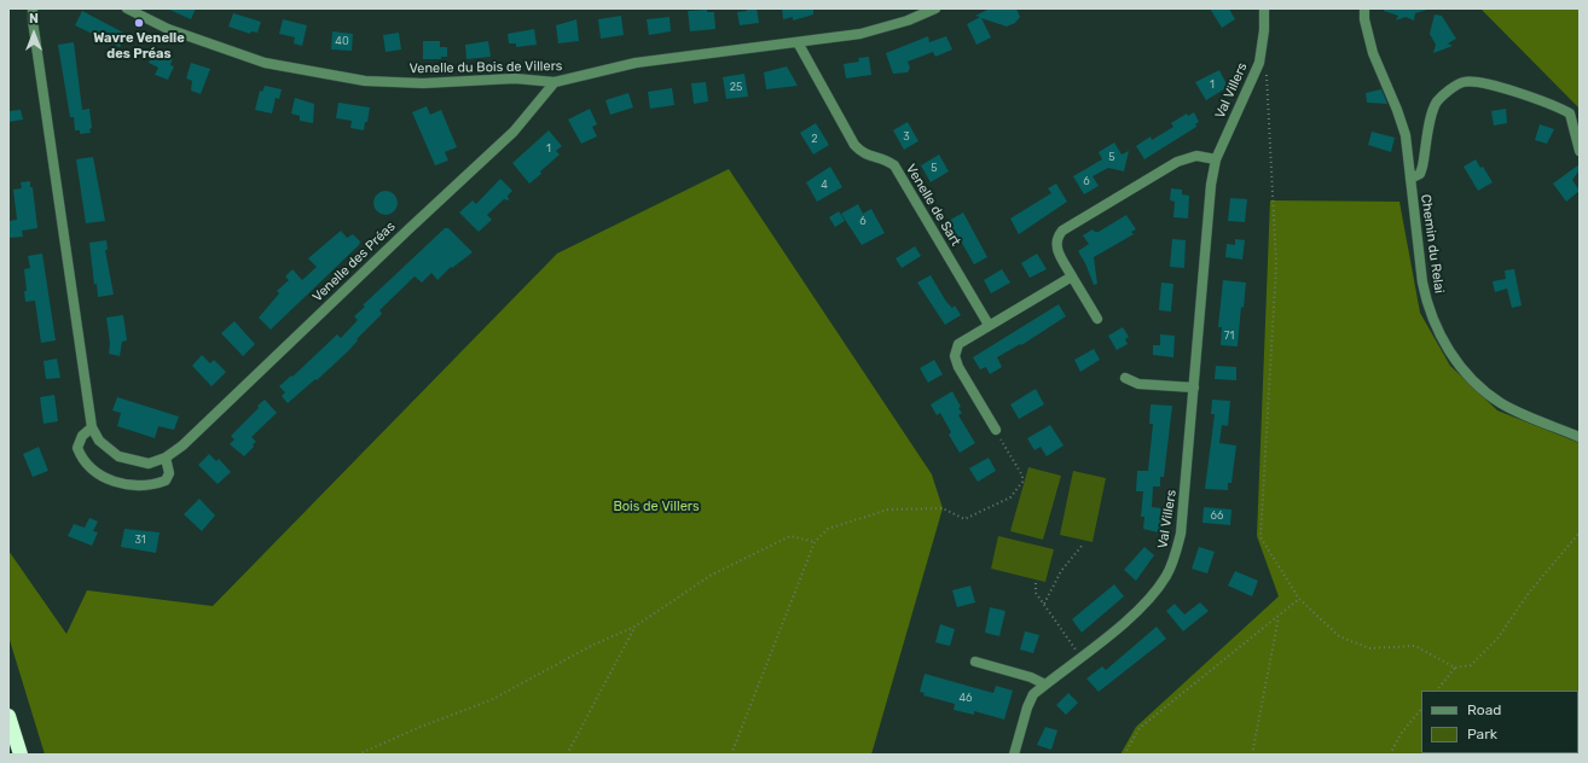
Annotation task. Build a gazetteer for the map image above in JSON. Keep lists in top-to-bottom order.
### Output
{
  "streets": {
    "street": [
      "Venelle du Bois de Villers",
      "Val Villers",
      "Venelle de Sart",
      "Chemin du Relai",
      "Venelle des Préas"
    ]
  },
  "crossings": [
    ["Venelle du Bois de Villers", "Venelle de Sart"],
    ["Venelle du Bois de Villers", "Venelle des Préas"]
  ],
  "parks": ["Bois de Villers"],
  "places": ["Wavre Venelle des Préas"],
  "house_numbers": [
    "40",
    "1",
    "25",
    "3",
    "2",
    "1",
    "5",
    "5",
    "6",
    "4",
    "6",
    "71",
    "66",
    "31",
    "46"
  ],
  "legend": ["Road", "Park"],
  "north": "top"
}
